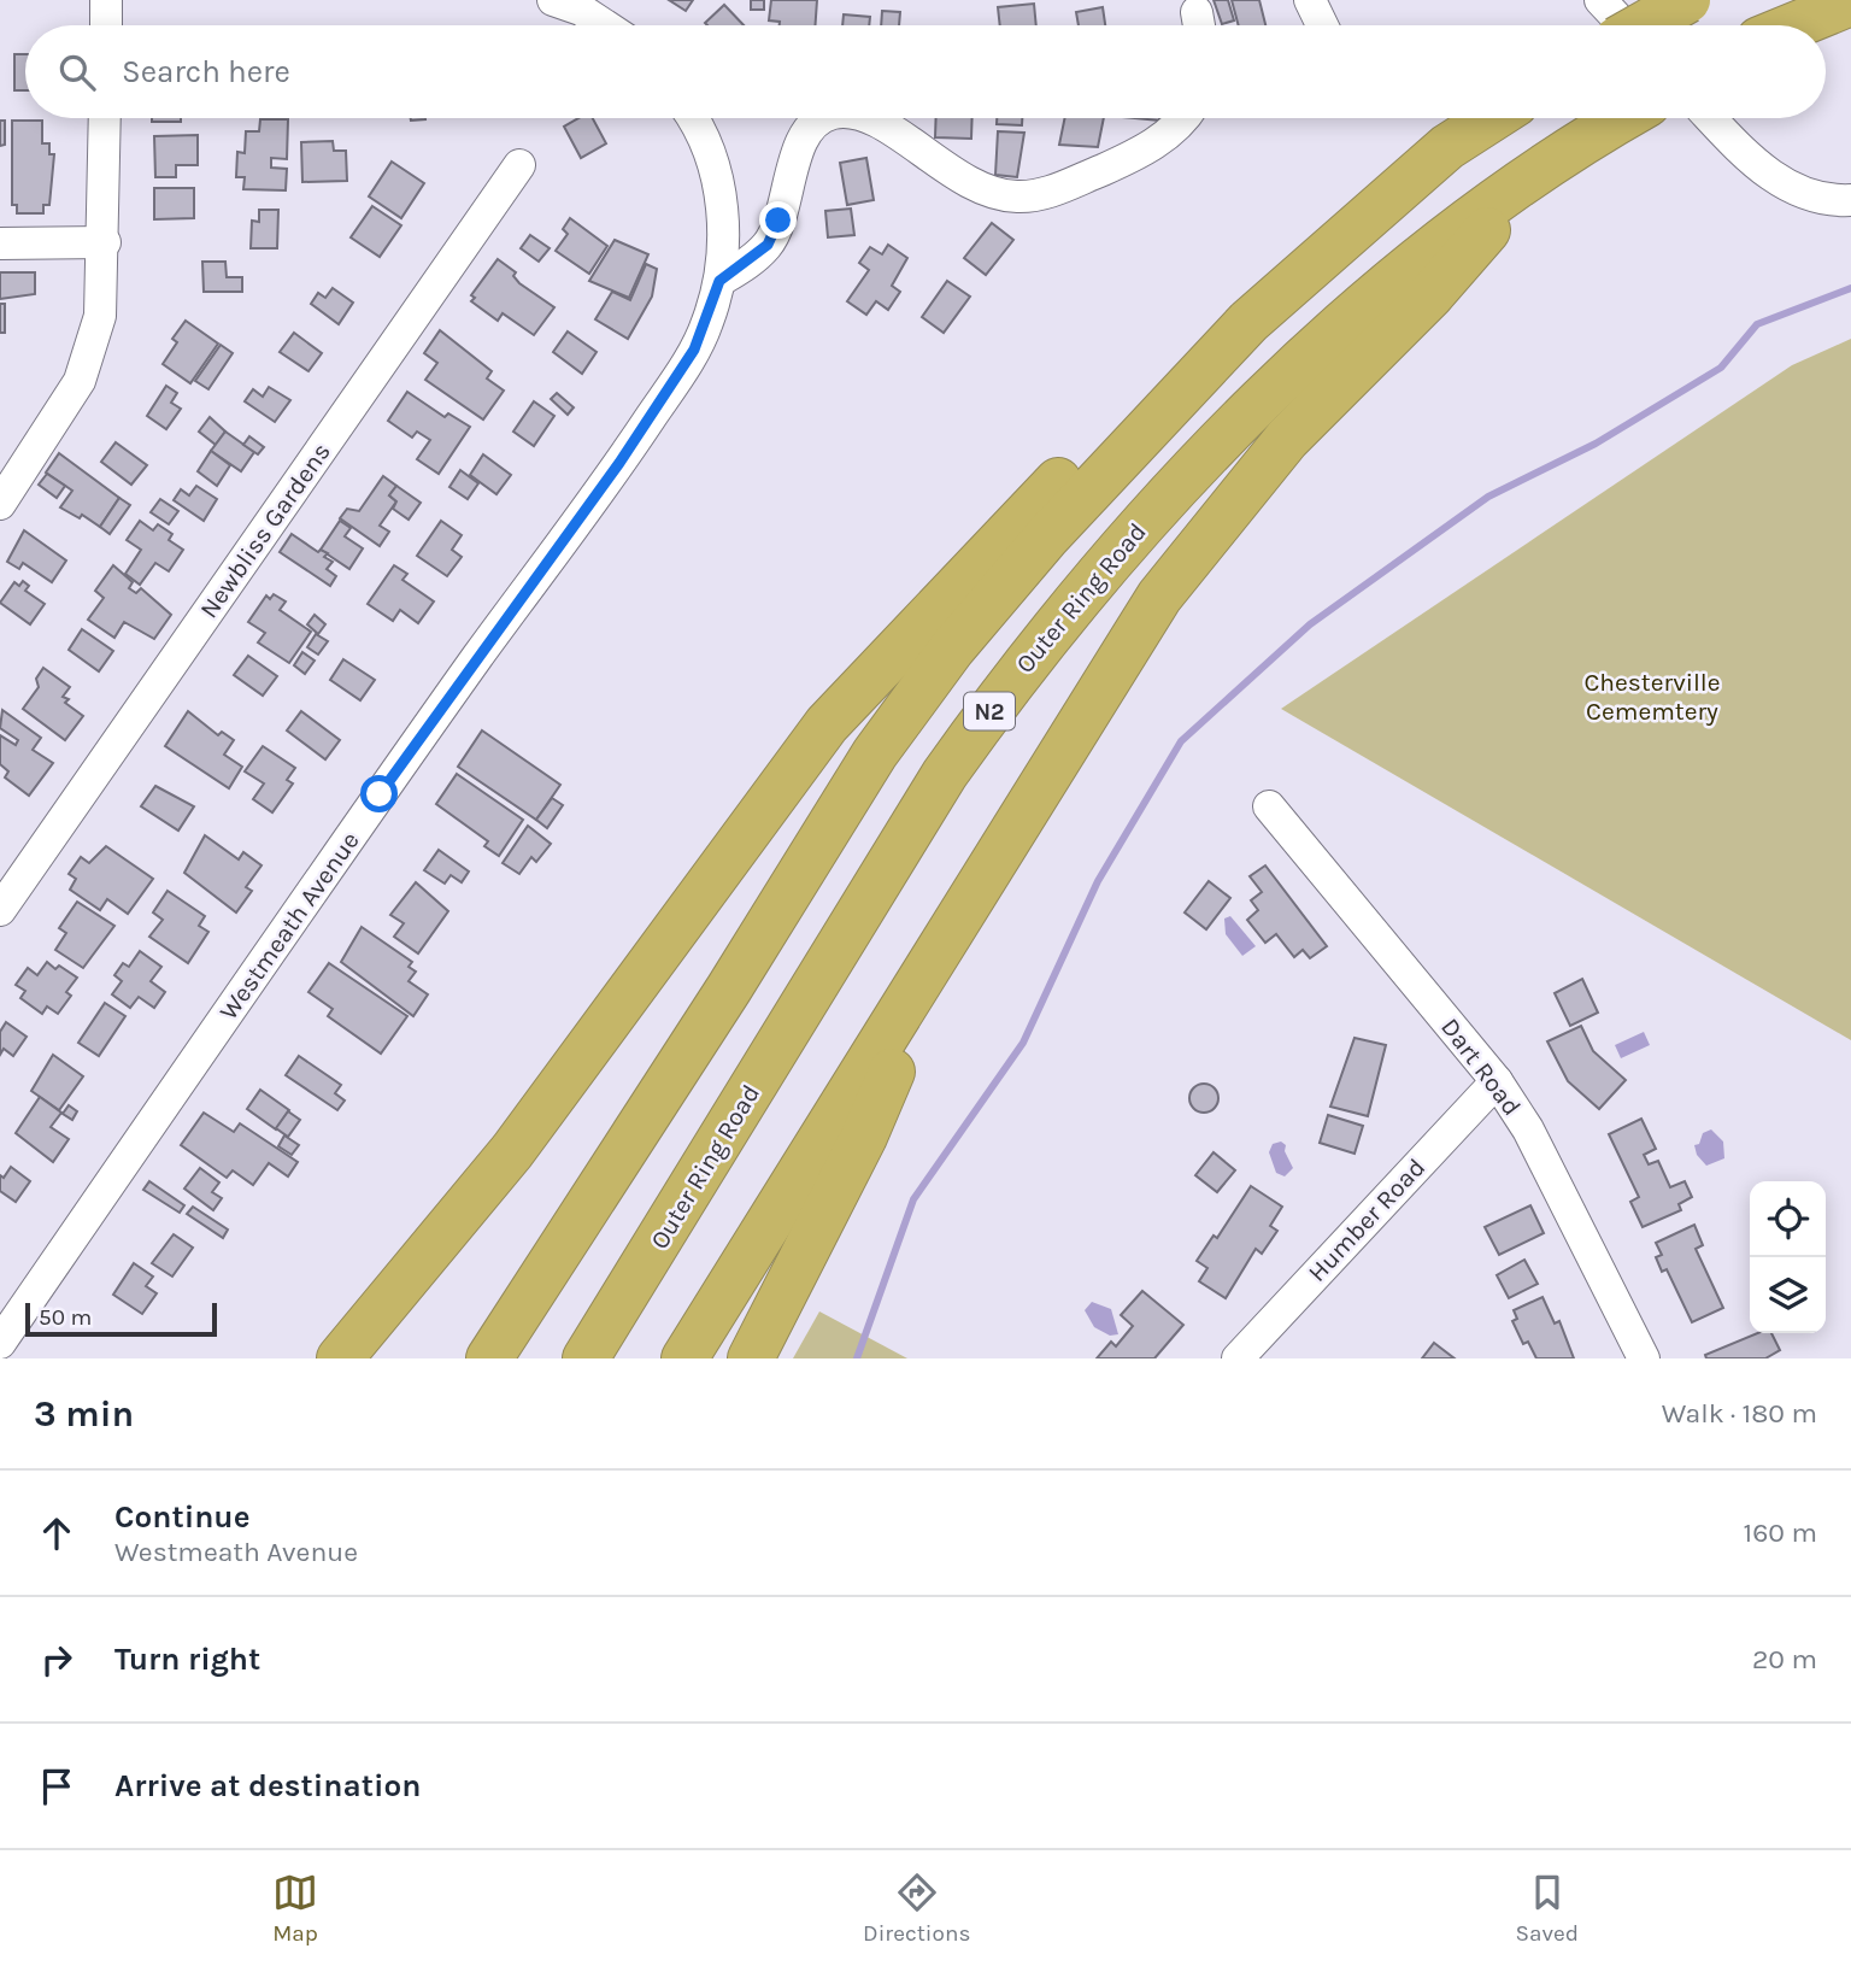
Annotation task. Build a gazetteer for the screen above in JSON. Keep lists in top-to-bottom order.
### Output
{
  "streets": {
    "highway": ["Outer Ring Road", "N2"],
    "street": [
      "Newbliss Gardens",
      "Westmeath Avenue",
      "Dart Road",
      "Humber Road"
    ]
  },
  "crossings": [
    ["Dart Road", "Humber Road"]
  ],
  "parks": ["Chesterville Cememtery"],
  "scale_bar": "50 m",
  "page": {
    "search": "Search here",
    "scale": "50 m",
    "heading": ["3 min", "Walk · 180 m"],
    "list": [
      ["Continue", "Westmeath Avenue", "160 m"],
      ["Turn right", "20 m"],
      "Arrive at destination"
    ],
    "nav": ["Map", "Directions", "Saved"]
  }
}
